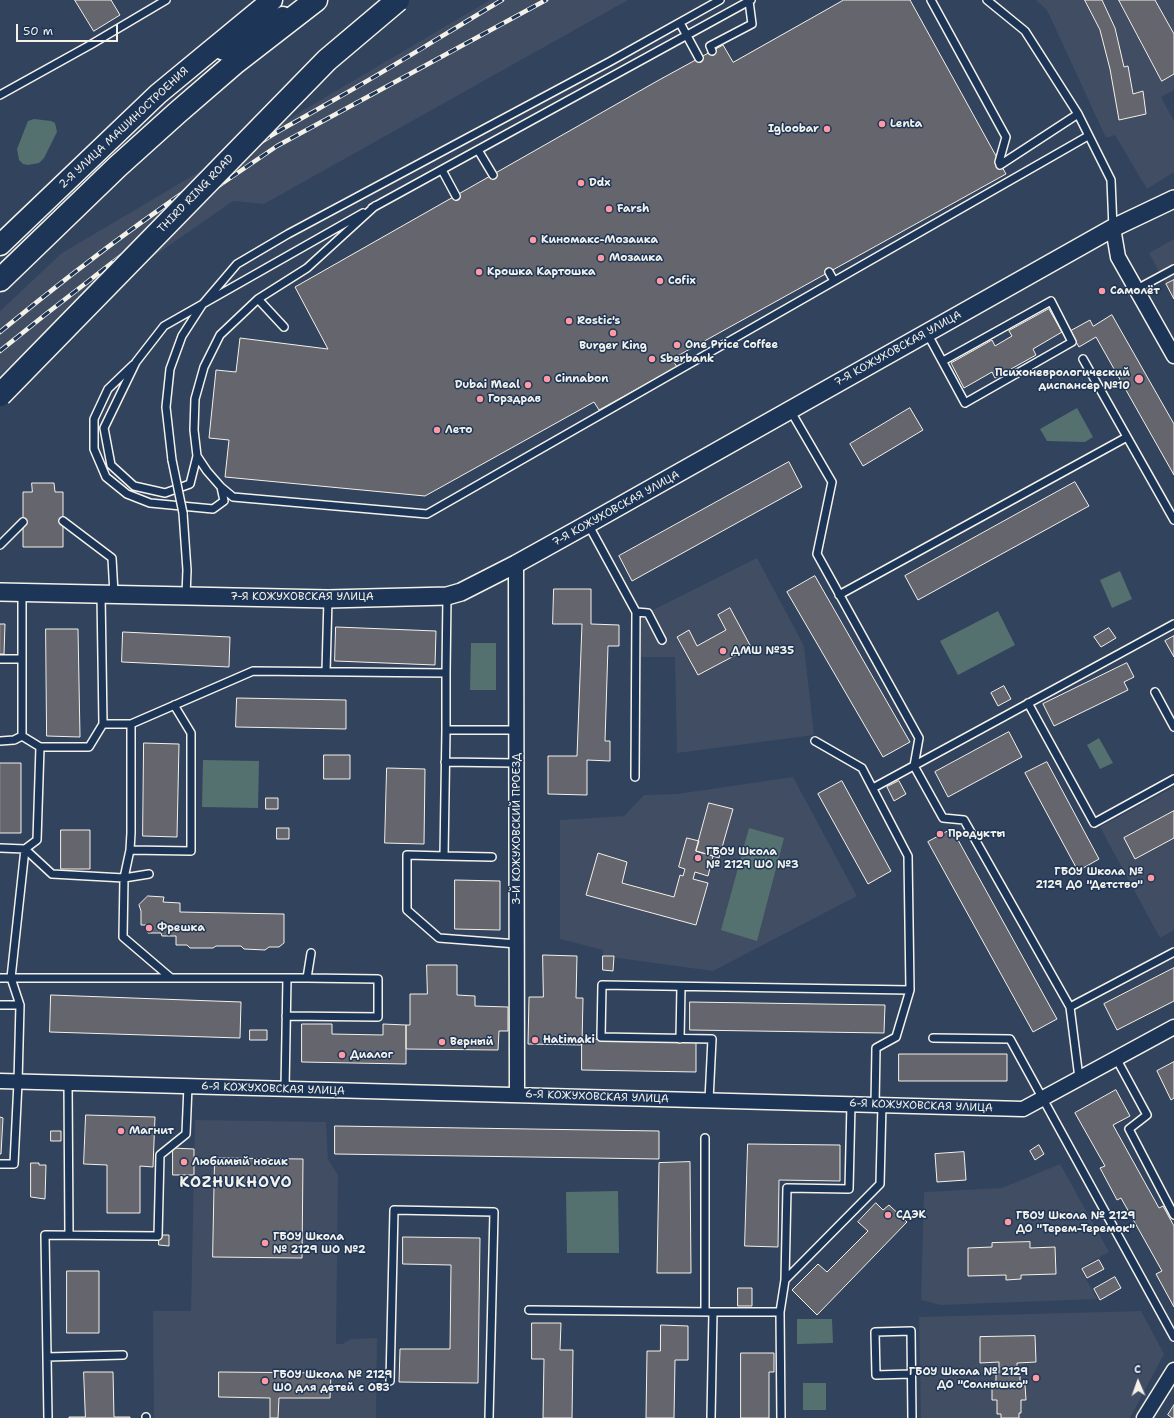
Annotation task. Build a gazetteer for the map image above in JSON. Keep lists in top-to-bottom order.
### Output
{
  "streets": {
    "main road": ["2-Я УЛИЦА МАШИНОСТРОЕНИЯ", "THIRD RING ROAD"],
    "street": ["7-Я КОЖУХОВСКАЯ УЛИЦА", "3-Й КОЖУХОВСКИЙ ПРОЕЗД", "6-Я КОЖУХОВСКАЯ УЛИЦА"]
  },
  "crossings": [
    ["7-Я КОЖУХОВСКАЯ УЛИЦА", "3-Й КОЖУХОВСКИЙ ПРОЕЗД"],
    ["3-Й КОЖУХОВСКИЙ ПРОЕЗД", "6-Я КОЖУХОВСКАЯ УЛИЦА"]
  ],
  "districts": ["KOZHUKHOVO"],
  "places": [
    "Lenta",
    "Igloobar",
    "Ddx",
    "Farsh",
    "Киномакс-Мозаика",
    "Мозаика",
    "Крошка Картошка",
    "Cofix",
    "Самолёт",
    "Rostic's",
    "Burger King",
    "One Price Coffee",
    "Sberbank",
    "Cinnabon",
    "Психоневрологический диспансер №10",
    "Dubai Meal",
    "Горздрав",
    "Лето",
    "ДМШ №35",
    "Продукты",
    "ГБОУ Школа № 2129 ШО №3",
    "ГБОУ Школа № 2129 ДО \"Детство\"",
    "Фрешка",
    "Hatimaki",
    "Верный",
    "Диалог",
    "Магнит",
    "Любимый носик",
    "СДЭК",
    "ГБОУ Школа № 2129 ДО \"Терем-Теремок\"",
    "ГБОУ Школа № 2129 ШО №2",
    "ГБОУ Школа № 2129 ДО \"Солнышко\"",
    "ГБОУ Школа № 2129 ШО для детей с ОВЗ"
  ],
  "scale_bar": "50 m",
  "north": "top"
}
